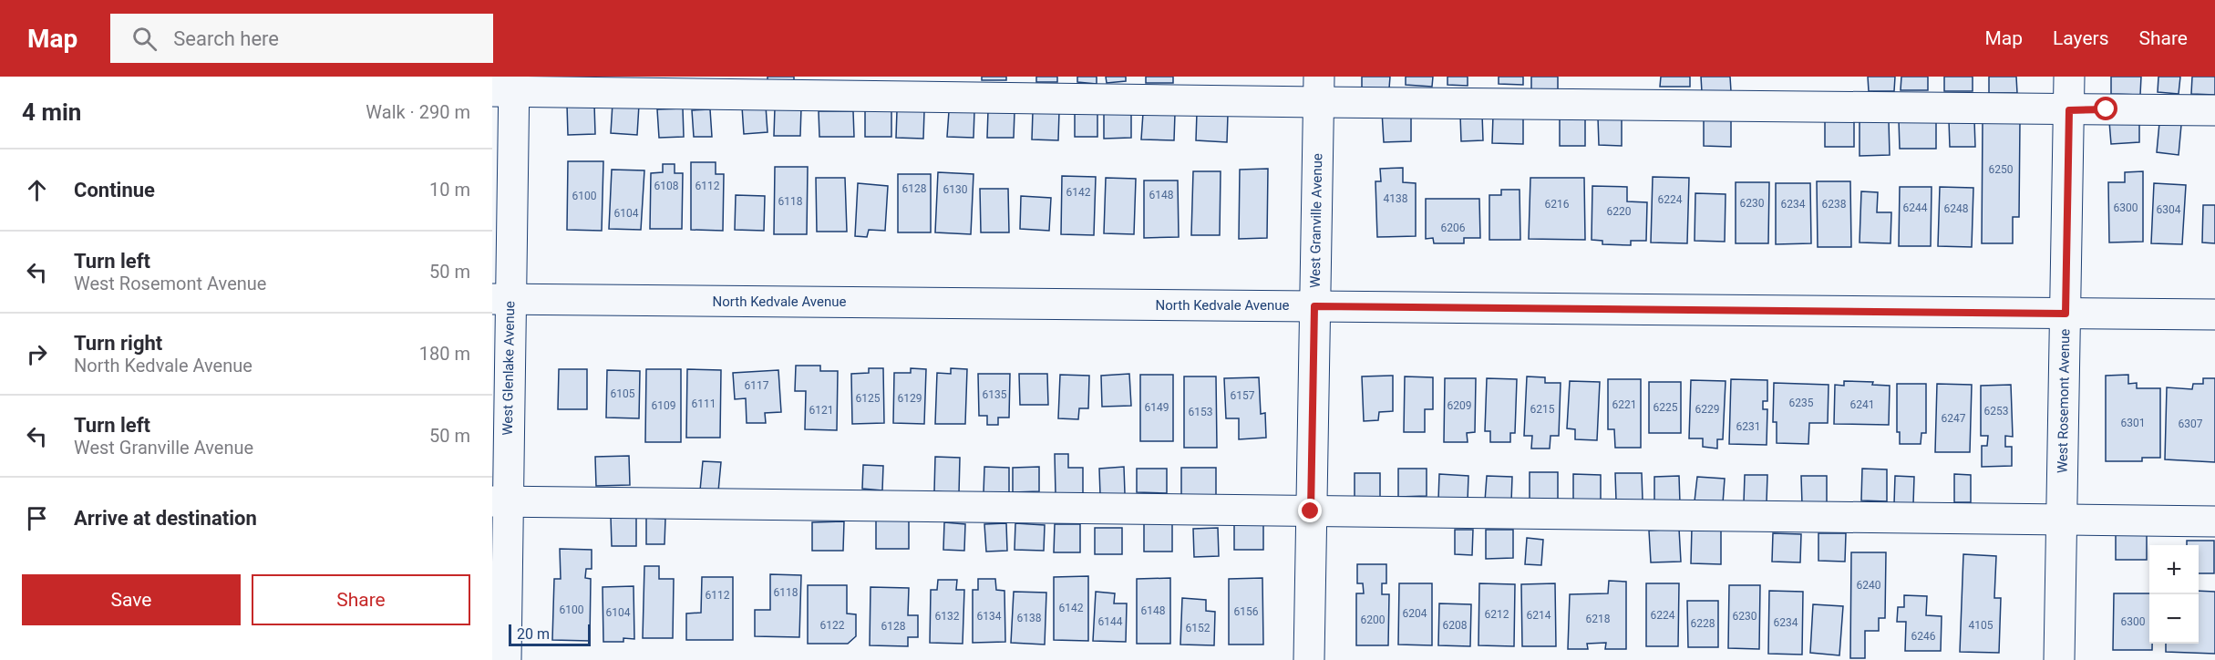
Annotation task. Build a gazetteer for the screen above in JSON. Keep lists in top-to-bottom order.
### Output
{
  "streets": {
    "street": [
      "West Granville Avenue",
      "North Kedvale Avenue",
      "West Glenlake Avenue",
      "West Rosemont Avenue"
    ]
  },
  "crossings": [
    ["West Granville Avenue", "North Kedvale Avenue"],
    ["North Kedvale Avenue", "West Glenlake Avenue"],
    ["North Kedvale Avenue", "West Rosemont Avenue"]
  ],
  "house_numbers": [
    "6250",
    "6108",
    "6112",
    "6128",
    "6130",
    "6142",
    "6148",
    "6100",
    "4138",
    "6224",
    "6118",
    "6230",
    "6216",
    "6234",
    "6238",
    "6244",
    "6300",
    "6248",
    "6304",
    "6220",
    "6104",
    "6206",
    "6117",
    "6105",
    "6135",
    "6157",
    "6125",
    "6129",
    "6235",
    "6111",
    "6221",
    "6241",
    "6109",
    "6209",
    "6149",
    "6225",
    "6215",
    "6229",
    "6121",
    "6253",
    "6153",
    "6247",
    "6301",
    "6307",
    "6231",
    "6240",
    "6118",
    "6112",
    "6142",
    "6100",
    "6148",
    "6156",
    "6104",
    "6204",
    "6212",
    "6214",
    "6224",
    "6132",
    "6134",
    "6230",
    "6138",
    "6218",
    "6200",
    "6144",
    "6300",
    "6234",
    "6228",
    "6122",
    "6208",
    "4105",
    "6128",
    "6152",
    "6246"
  ],
  "scale_bar": "20 m",
  "page": {
    "header": "Map",
    "search": "Search here",
    "nav": ["Map", "Layers", "Share"],
    "heading": ["4 min", "Walk · 290 m"],
    "list": [
      ["Continue", "10 m"],
      ["Turn left", "West Rosemont Avenue", "50 m"],
      ["Turn right", "North Kedvale Avenue", "180 m"],
      ["Turn left", "West Granville Avenue", "50 m"],
      "Arrive at destination"
    ],
    "map_buttons": ["+", "−"],
    "buttons": ["Save", "Share"],
    "scale": "20 m"
  }
}
